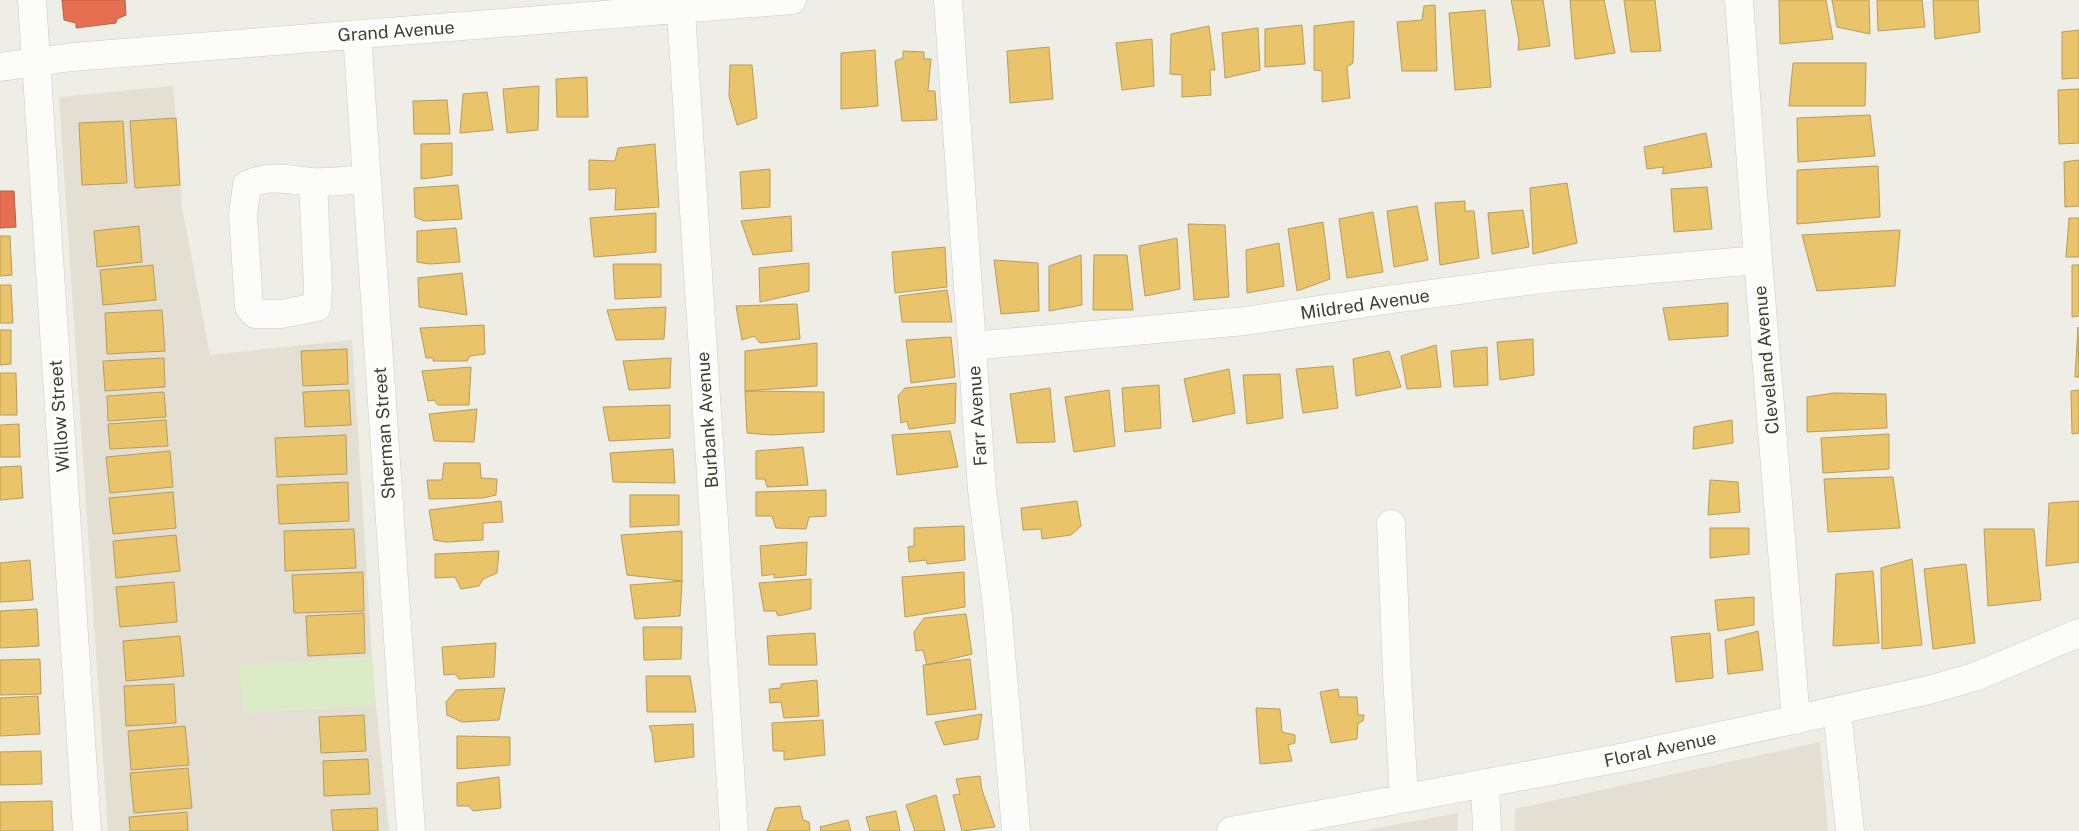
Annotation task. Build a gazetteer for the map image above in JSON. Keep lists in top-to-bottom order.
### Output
{
  "streets": {
    "street": [
      "Grand Avenue",
      "Mildred Avenue",
      "Cleveland Avenue",
      "Willow Street",
      "Farr Avenue",
      "Burbank Avenue",
      "Sherman Street",
      "Floral Avenue"
    ]
  },
  "crossings": [
    ["Grand Avenue", "Willow Street"],
    ["Grand Avenue", "Burbank Avenue"],
    ["Grand Avenue", "Sherman Street"],
    ["Mildred Avenue", "Cleveland Avenue"],
    ["Mildred Avenue", "Farr Avenue"],
    ["Cleveland Avenue", "Floral Avenue"]
  ]
}
